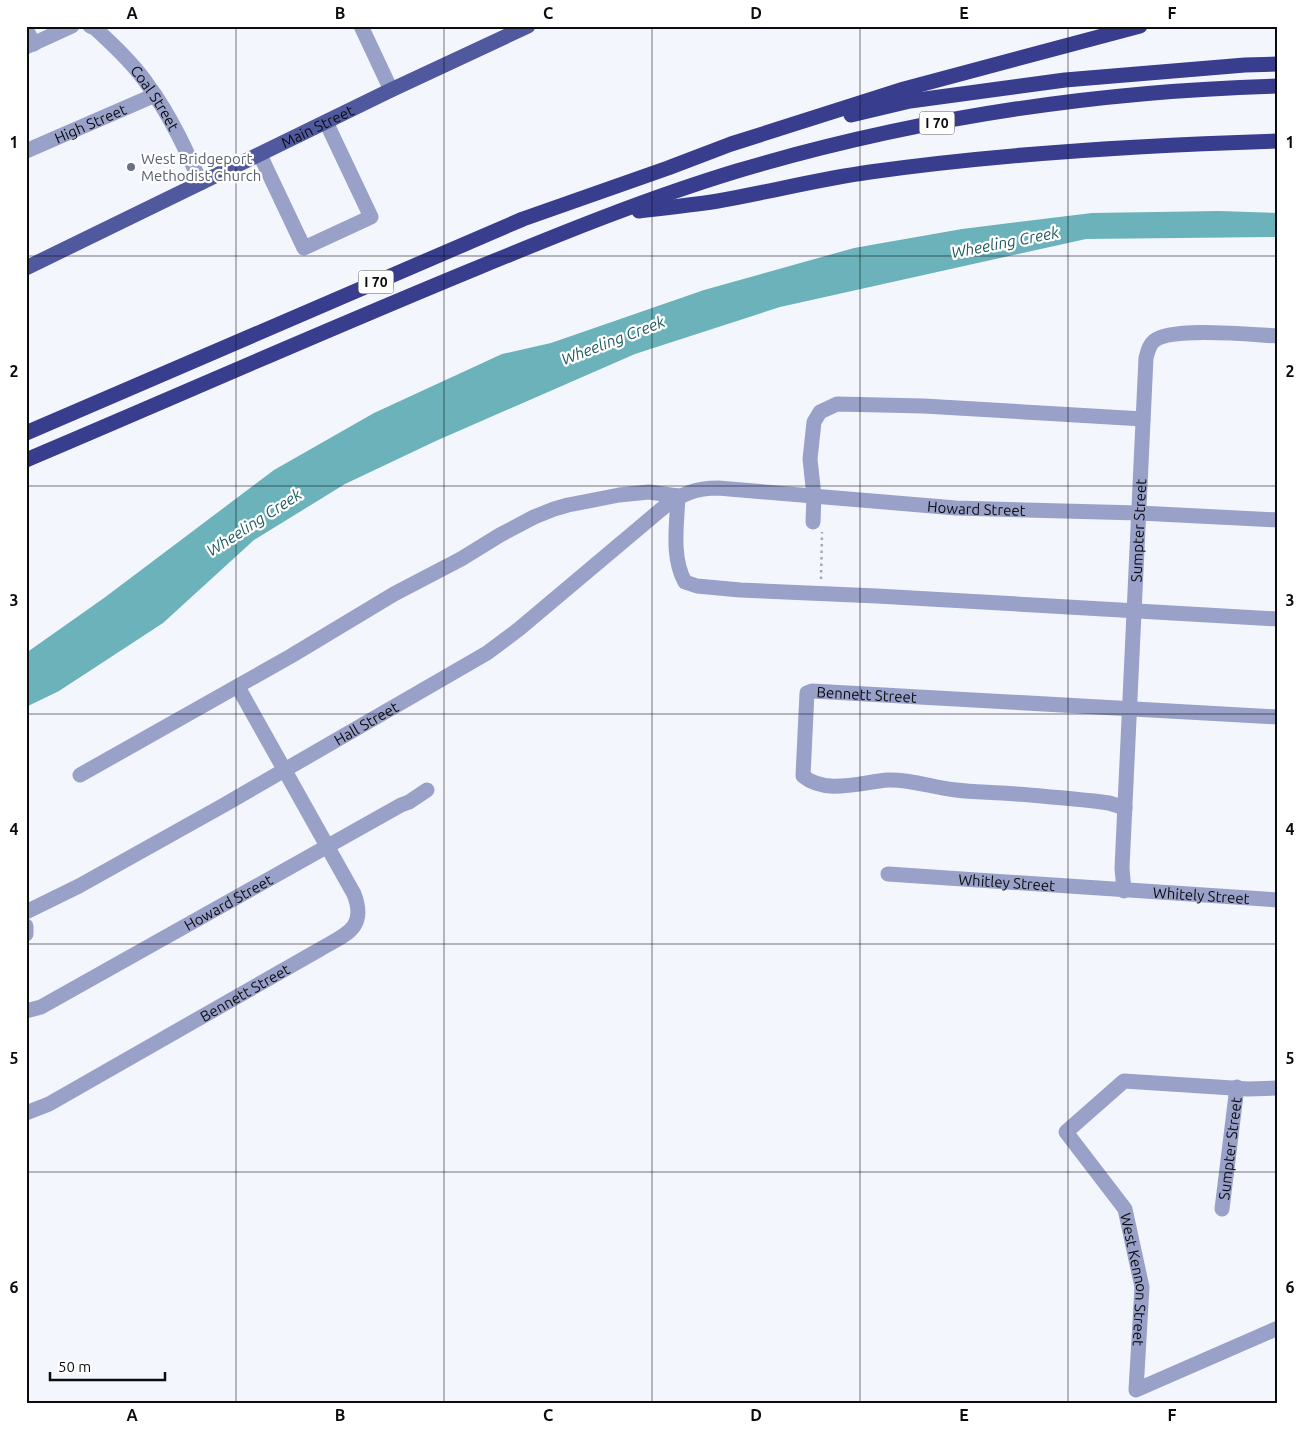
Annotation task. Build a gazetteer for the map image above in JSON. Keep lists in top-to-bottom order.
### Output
{
  "streets": {
    "highway": ["I 70"],
    "main road": ["Main Street"],
    "street": [
      "Coal Street",
      "High Street",
      "Howard Street",
      "Sumpter Street",
      "Bennett Street",
      "Hall Street",
      "Whitley Street",
      "Whitely Street",
      "West Kennon Street"
    ]
  },
  "crossings": [
    ["Coal Street", "High Street"],
    ["Coal Street", "Main Street"],
    ["Howard Street", "Sumpter Street"],
    ["Howard Street", "Bennett Street"],
    ["Howard Street", "Hall Street"],
    ["Sumpter Street", "Bennett Street"],
    ["Sumpter Street", "Whitley Street"],
    ["Sumpter Street", "Whitely Street"],
    ["Sumpter Street", "West Kennon Street"],
    ["Bennett Street", "Hall Street"],
    ["Whitley Street", "Whitely Street"]
  ],
  "water": ["Wheeling Creek"],
  "places": ["West Bridgeport Methodist Church"],
  "scale_bar": "50 m",
  "grid": {
    "columns": [
      "A",
      "B",
      "C",
      "D",
      "E",
      "F"
    ],
    "rows": [
      "1",
      "2",
      "3",
      "4",
      "5",
      "6"
    ]
  }
}
